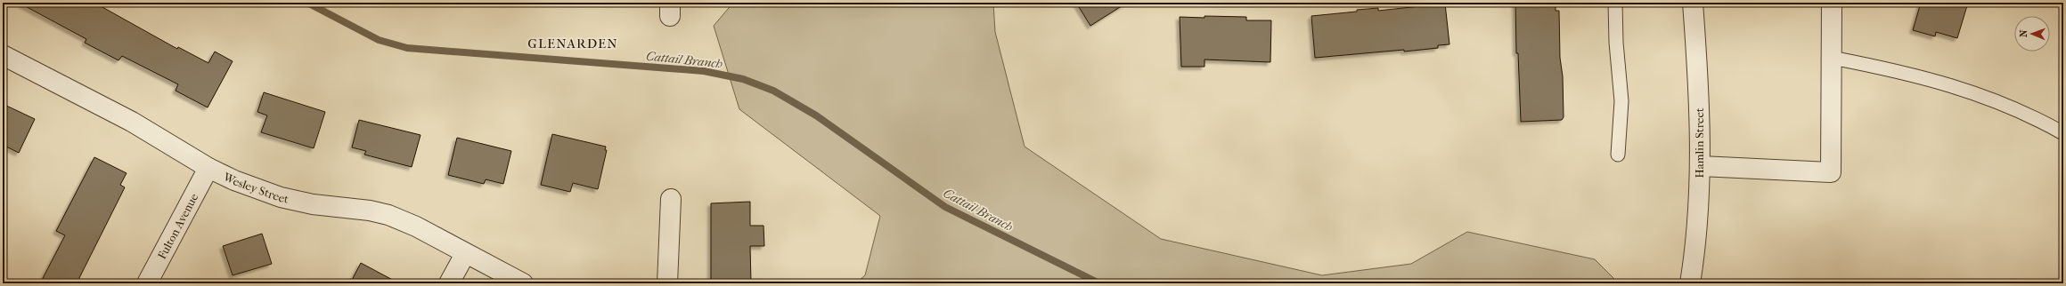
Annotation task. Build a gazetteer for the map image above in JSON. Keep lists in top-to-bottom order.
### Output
{
  "streets": {
    "street": ["Hamlin Street", "Wesley Street", "Fulton Avenue"]
  },
  "crossings": [
    ["Wesley Street", "Fulton Avenue"]
  ],
  "districts": ["GLENARDEN"],
  "water": ["Cattail Branch"],
  "north": "left"
}
